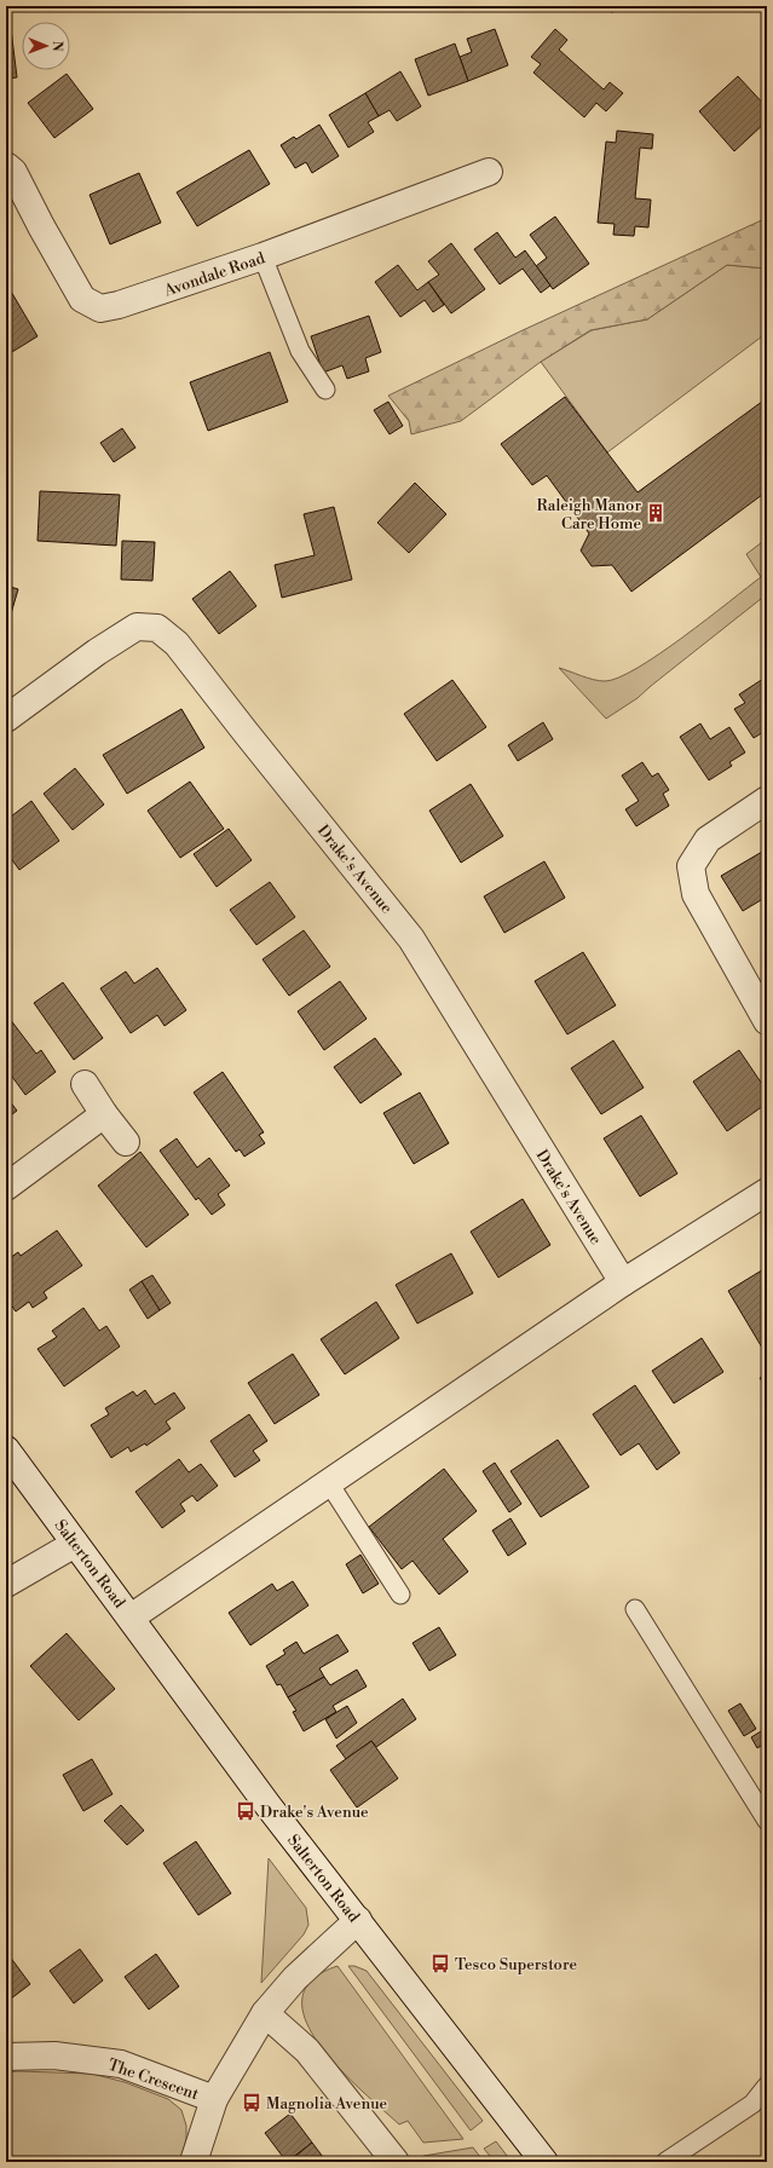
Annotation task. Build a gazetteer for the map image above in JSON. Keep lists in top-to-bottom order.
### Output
{
  "streets": {
    "street": [
      "Avondale Road",
      "Drake's Avenue",
      "Salterton Road",
      "The Crescent"
    ]
  },
  "places": {
    "building": ["Raleigh Manor Care Home"],
    "bus stop": ["Drake's Avenue", "Tesco Superstore", "Magnolia Avenue"]
  },
  "north": "right"
}
